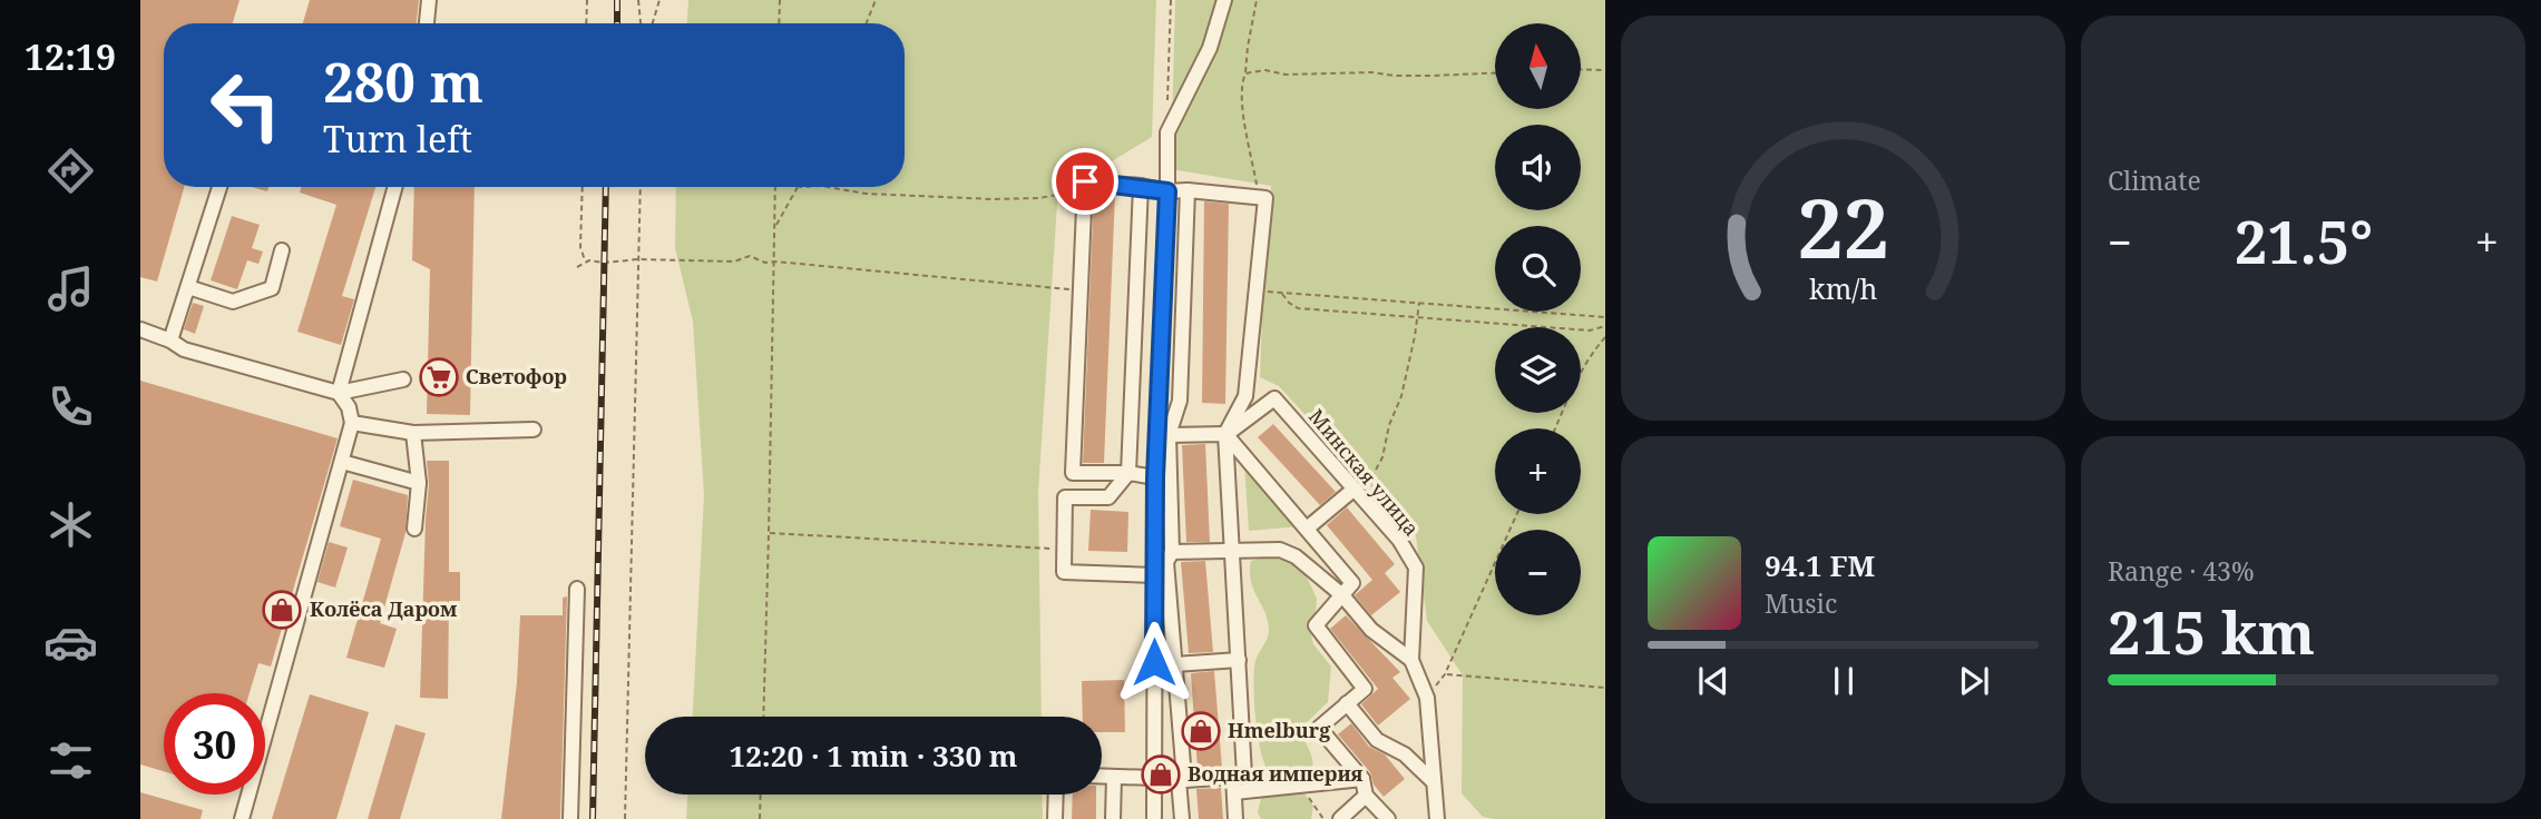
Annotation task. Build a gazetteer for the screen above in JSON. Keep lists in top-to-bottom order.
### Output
{
  "streets": {
    "street": ["Минская улица"]
  },
  "places": {
    "supermarket": ["Светофор"],
    "shop": ["Колёса Даром", "Hmelburg", "Водная империя"]
  },
  "north": "top",
  "page": {
    "tabs": "12:19",
    "tile": [
      "Climate",
      ["Range · 43%", "215 km"]
    ],
    "map_buttons": ["+", "−"],
    "turn": ["280 m", "Turn left"],
    "heat": ["−", "21.5°", "+"],
    "song": ["94.1 FM", "Music"],
    "limit": "30",
    "trip": "12:20 · 1 min · 330 m",
    "gauge": ["22", "km/h"]
  }
}
